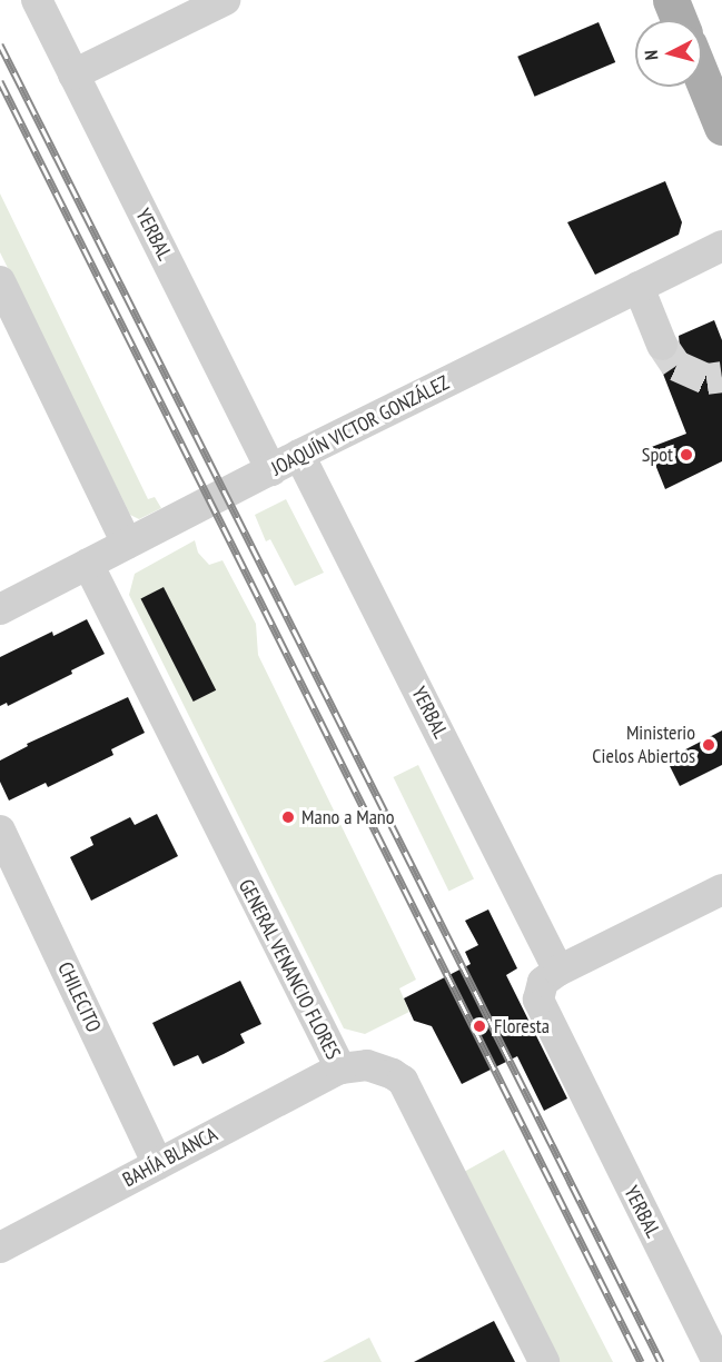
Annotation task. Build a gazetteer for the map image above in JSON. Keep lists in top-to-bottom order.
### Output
{
  "streets": {
    "street": [
      "YERBAL",
      "JOAQUÍN VICTOR GONZÁLEZ",
      "GENERAL VENANCIO FLORES",
      "CHILECITO",
      "BAHÍA BLANCA"
    ]
  },
  "crossings": [
    ["YERBAL", "JOAQUÍN VICTOR GONZÁLEZ"],
    ["JOAQUÍN VICTOR GONZÁLEZ", "GENERAL VENANCIO FLORES"],
    ["GENERAL VENANCIO FLORES", "BAHÍA BLANCA"],
    ["CHILECITO", "BAHÍA BLANCA"]
  ],
  "places": [
    "Spot",
    "Ministerio Cielos Abiertos",
    "Mano a Mano",
    "Floresta"
  ],
  "north": "left"
}
